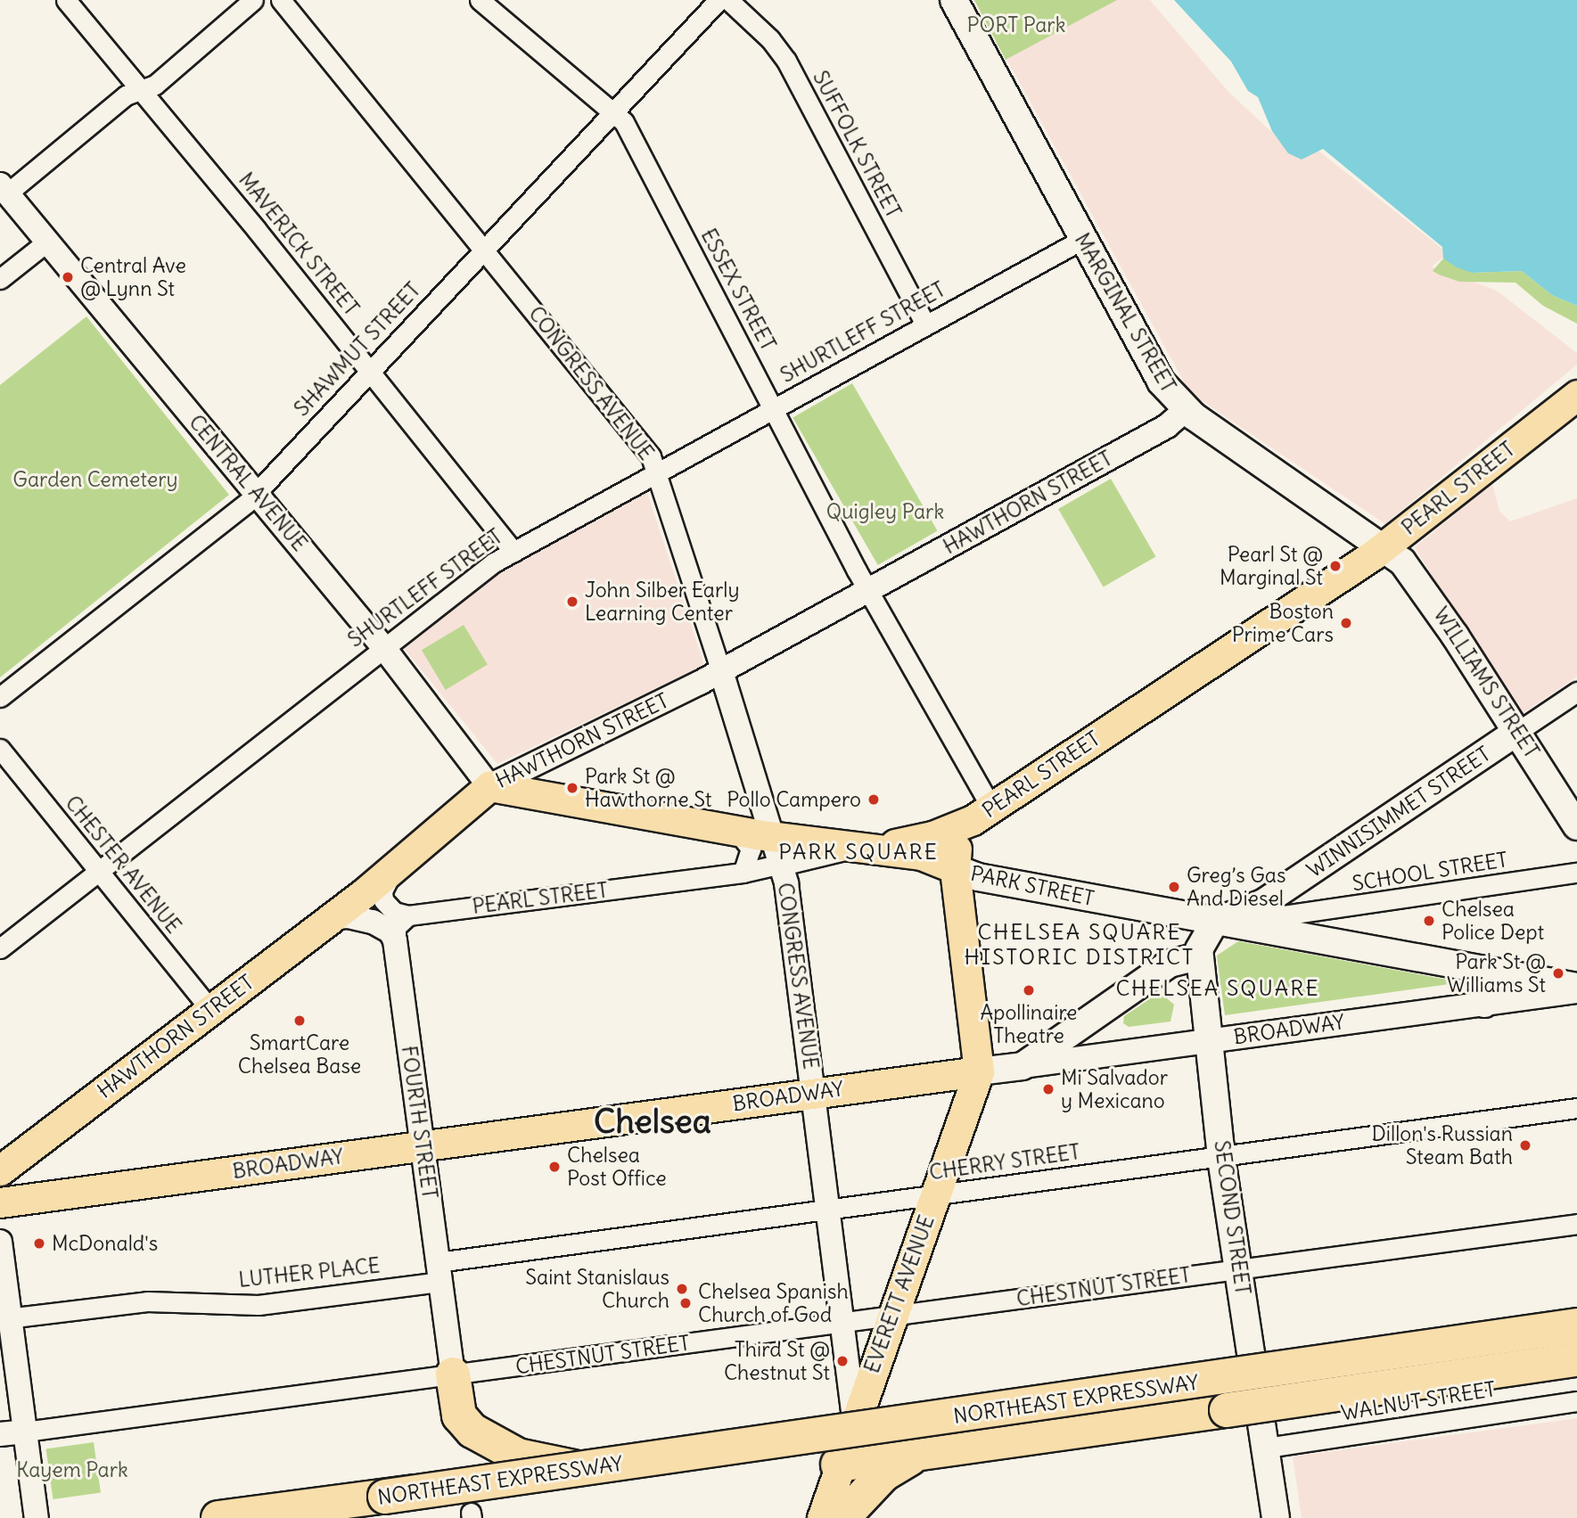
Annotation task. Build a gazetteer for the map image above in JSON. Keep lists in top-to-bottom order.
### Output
{
  "streets": {
    "highway": ["NORTHEAST EXPRESSWAY"],
    "main road": [
      "MARGINAL STREET",
      "PEARL STREET",
      "HAWTHORN STREET",
      "WILLIAMS STREET",
      "WINNISIMMET STREET",
      "PARK STREET",
      "BROADWAY",
      "SECOND STREET",
      "EVERETT AVENUE"
    ],
    "street": [
      "SUFFOLK STREET",
      "MAVERICK STREET",
      "ESSEX STREET",
      "SHURTLEFF STREET",
      "SHAWMUT STREET",
      "CONGRESS AVENUE",
      "CENTRAL AVENUE",
      "CHESTER AVENUE",
      "SCHOOL STREET",
      "FOURTH STREET",
      "CHERRY STREET",
      "LUTHER PLACE",
      "CHESTNUT STREET",
      "WALNUT STREET"
    ]
  },
  "crossings": [
    ["SUFFOLK STREET", "SHURTLEFF STREET"],
    ["MAVERICK STREET", "SHURTLEFF STREET"],
    ["MAVERICK STREET", "SHAWMUT STREET"],
    ["ESSEX STREET", "SHURTLEFF STREET"],
    ["ESSEX STREET", "SHAWMUT STREET"],
    ["ESSEX STREET", "PEARL STREET"],
    ["ESSEX STREET", "HAWTHORN STREET"],
    ["MARGINAL STREET", "SHURTLEFF STREET"],
    ["MARGINAL STREET", "PEARL STREET"],
    ["MARGINAL STREET", "HAWTHORN STREET"],
    ["MARGINAL STREET", "WILLIAMS STREET"],
    ["SHURTLEFF STREET", "CONGRESS AVENUE"],
    ["SHURTLEFF STREET", "CENTRAL AVENUE"],
    ["SHURTLEFF STREET", "CHESTER AVENUE"],
    ["SHAWMUT STREET", "CONGRESS AVENUE"],
    ["SHAWMUT STREET", "CENTRAL AVENUE"],
    ["CONGRESS AVENUE", "PEARL STREET"],
    ["CONGRESS AVENUE", "HAWTHORN STREET"],
    ["CONGRESS AVENUE", "PARK STREET"],
    ["CONGRESS AVENUE", "BROADWAY"],
    ["CONGRESS AVENUE", "CHERRY STREET"],
    ["CONGRESS AVENUE", "CHESTNUT STREET"],
    ["CONGRESS AVENUE", "EVERETT AVENUE"],
    ["CENTRAL AVENUE", "HAWTHORN STREET"],
    ["CENTRAL AVENUE", "PARK STREET"],
    ["PEARL STREET", "WILLIAMS STREET"],
    ["PEARL STREET", "PARK STREET"],
    ["HAWTHORN STREET", "CHESTER AVENUE"],
    ["HAWTHORN STREET", "PARK STREET"],
    ["WILLIAMS STREET", "WINNISIMMET STREET"],
    ["WINNISIMMET STREET", "SCHOOL STREET"],
    ["WINNISIMMET STREET", "PARK STREET"],
    ["SCHOOL STREET", "PARK STREET"],
    ["PARK STREET", "BROADWAY"],
    ["BROADWAY", "FOURTH STREET"],
    ["BROADWAY", "SECOND STREET"],
    ["BROADWAY", "EVERETT AVENUE"],
    ["FOURTH STREET", "CHERRY STREET"],
    ["FOURTH STREET", "LUTHER PLACE"],
    ["FOURTH STREET", "CHESTNUT STREET"],
    ["CHERRY STREET", "SECOND STREET"],
    ["CHERRY STREET", "LUTHER PLACE"],
    ["CHERRY STREET", "EVERETT AVENUE"],
    ["SECOND STREET", "CHESTNUT STREET"],
    ["SECOND STREET", "WALNUT STREET"],
    ["CHESTNUT STREET", "EVERETT AVENUE"]
  ],
  "districts": [
    "PARK SQUARE",
    "CHELSEA SQUARE HISTORIC DISTRICT",
    "CHELSEA SQUARE",
    "Chelsea"
  ],
  "parks": [
    "PORT Park",
    "Garden Cemetery",
    "Quigley Park",
    "Kayem Park"
  ],
  "places": [
    "Central Ave @ Lynn St",
    "Pearl St @ Marginal St",
    "John Silber Early Learning Center",
    "Boston Prime Cars",
    "Park St @ Hawthorne St",
    "Pollo Campero",
    "Greg’s Gas And Diesel",
    "Chelsea Police Dept",
    "Park St @ Williams St",
    "Apollinaire Theatre",
    "SmartCare Chelsea Base",
    "Mi Salvador y Mexicano",
    "Dillon's Russian Steam Bath",
    "Chelsea Post Office",
    "McDonald's",
    "Saint Stanislaus Church",
    "Chelsea Spanish Church of God",
    "Third St @ Chestnut St"
  ]
}
